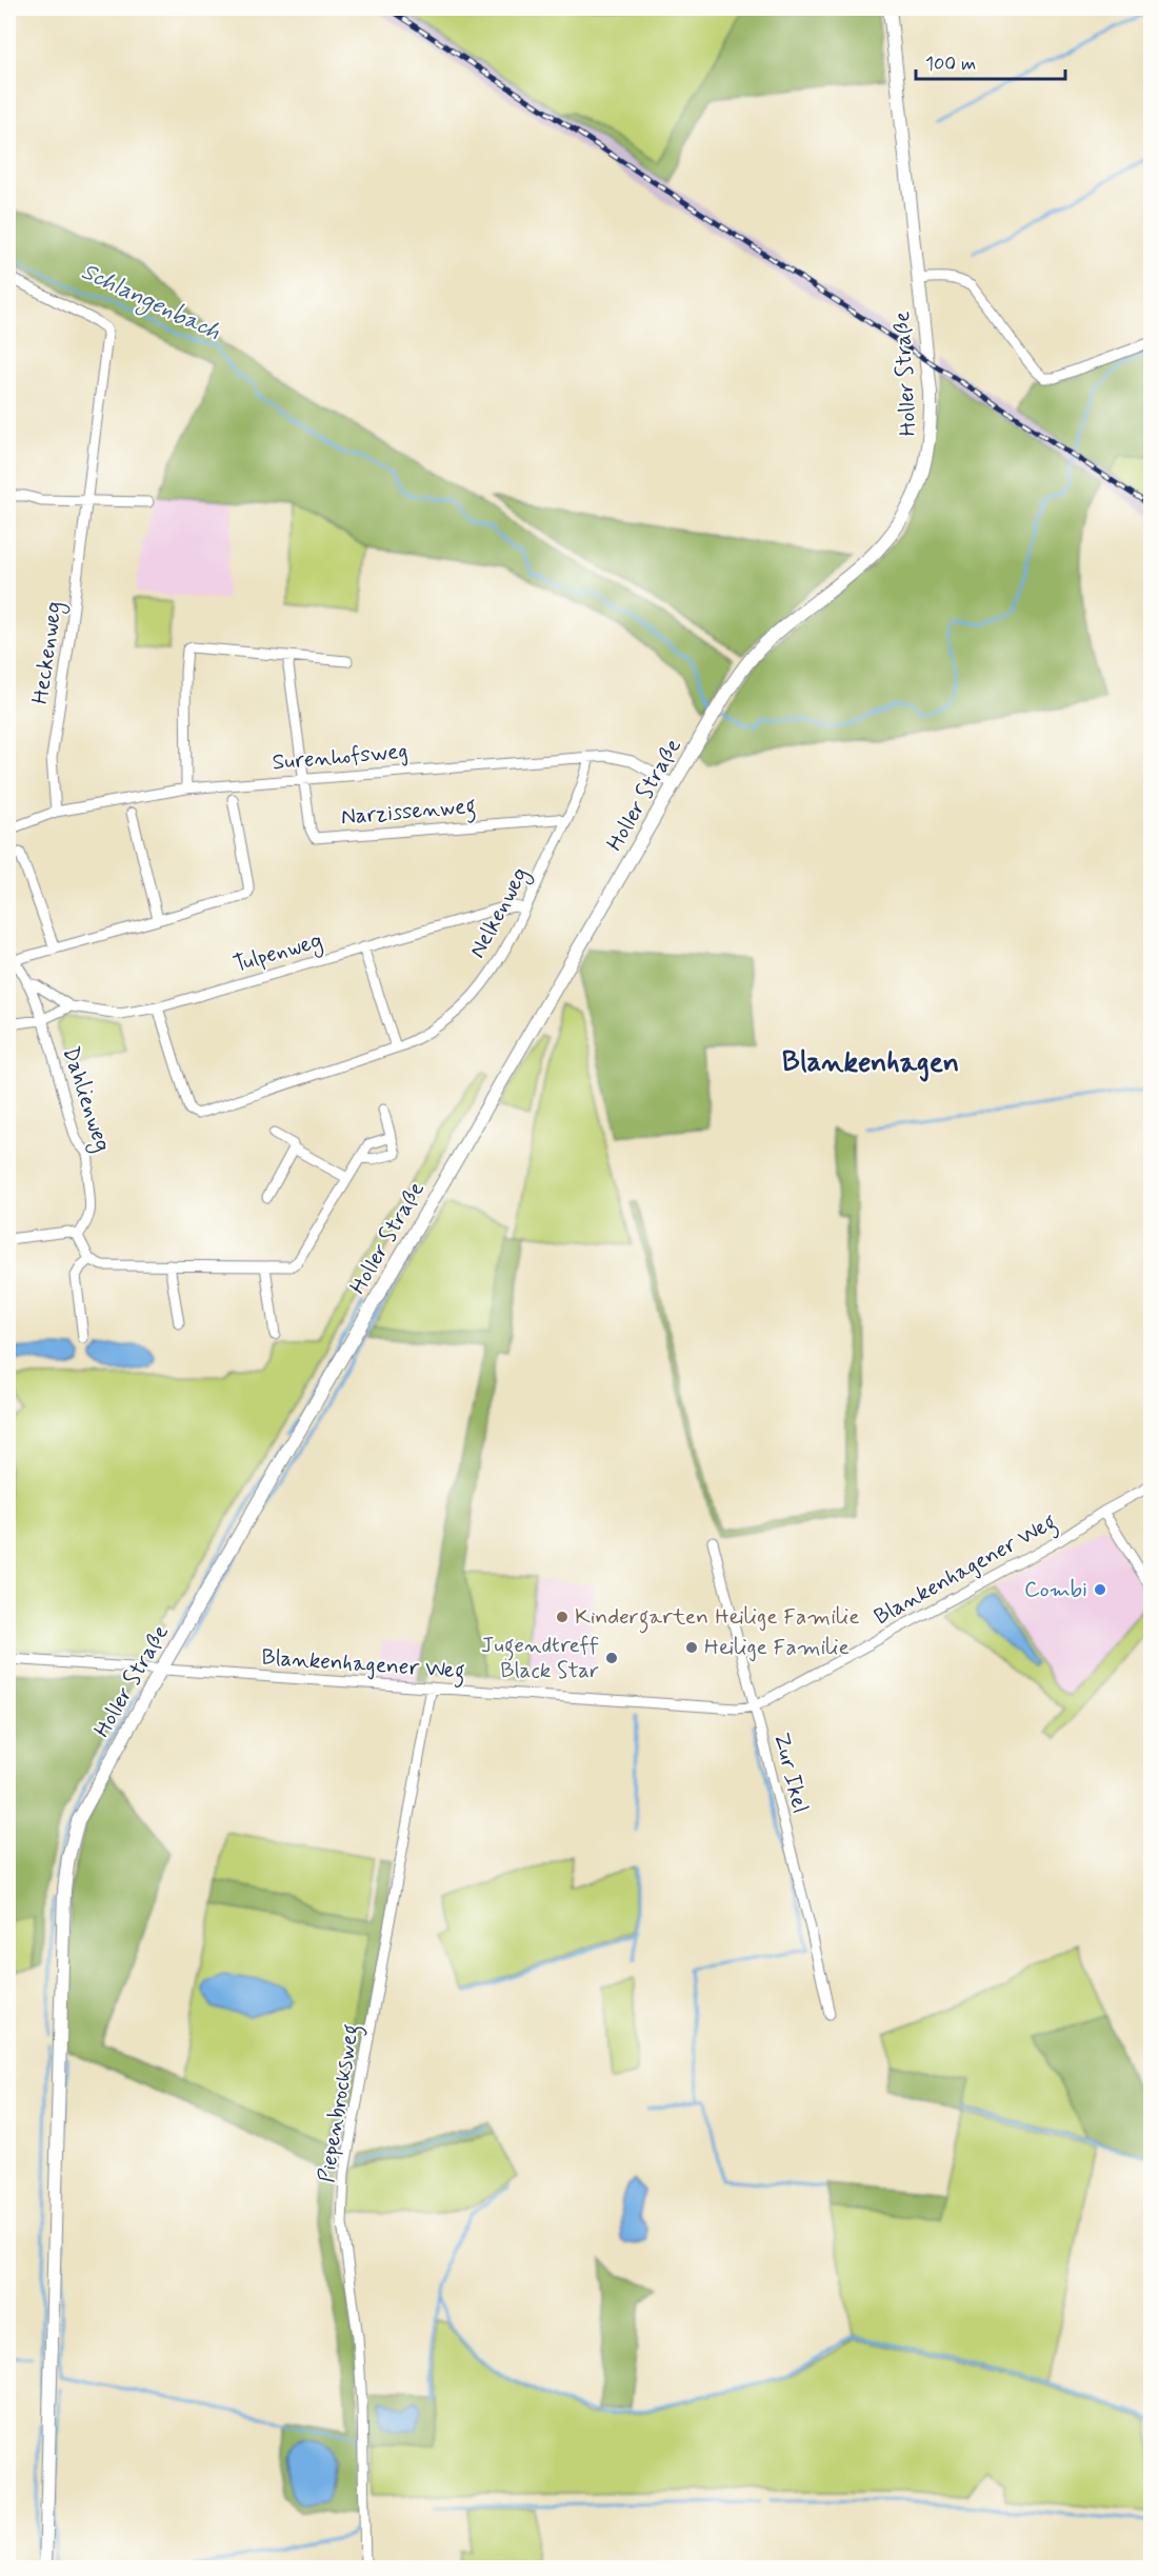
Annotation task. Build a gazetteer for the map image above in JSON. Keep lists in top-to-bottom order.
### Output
{
  "streets": {
    "street": [
      "Holler Straße",
      "Heckenweg",
      "Surenhofsweg",
      "Narzissenweg",
      "Nelkenweg",
      "Tulpenweg",
      "Dahlienweg",
      "Blankenhagener Weg",
      "Zur Ikel",
      "Piepenbrocksweg"
    ]
  },
  "crossings": [
    ["Holler Straße", "Surenhofsweg"],
    ["Holler Straße", "Blankenhagener Weg"],
    ["Heckenweg", "Surenhofsweg"],
    ["Surenhofsweg", "Narzissenweg"],
    ["Surenhofsweg", "Nelkenweg"],
    ["Narzissenweg", "Nelkenweg"],
    ["Nelkenweg", "Tulpenweg"],
    ["Blankenhagener Weg", "Zur Ikel"],
    ["Blankenhagener Weg", "Piepenbrocksweg"]
  ],
  "districts": ["Blankenhagen"],
  "water": ["Schlangenbach"],
  "places": [
    "Combi",
    "Kindergarten Heilige Familie",
    "Heilige Familie",
    "Jugendtreff Black Star"
  ],
  "scale_bar": "100 m"
}
